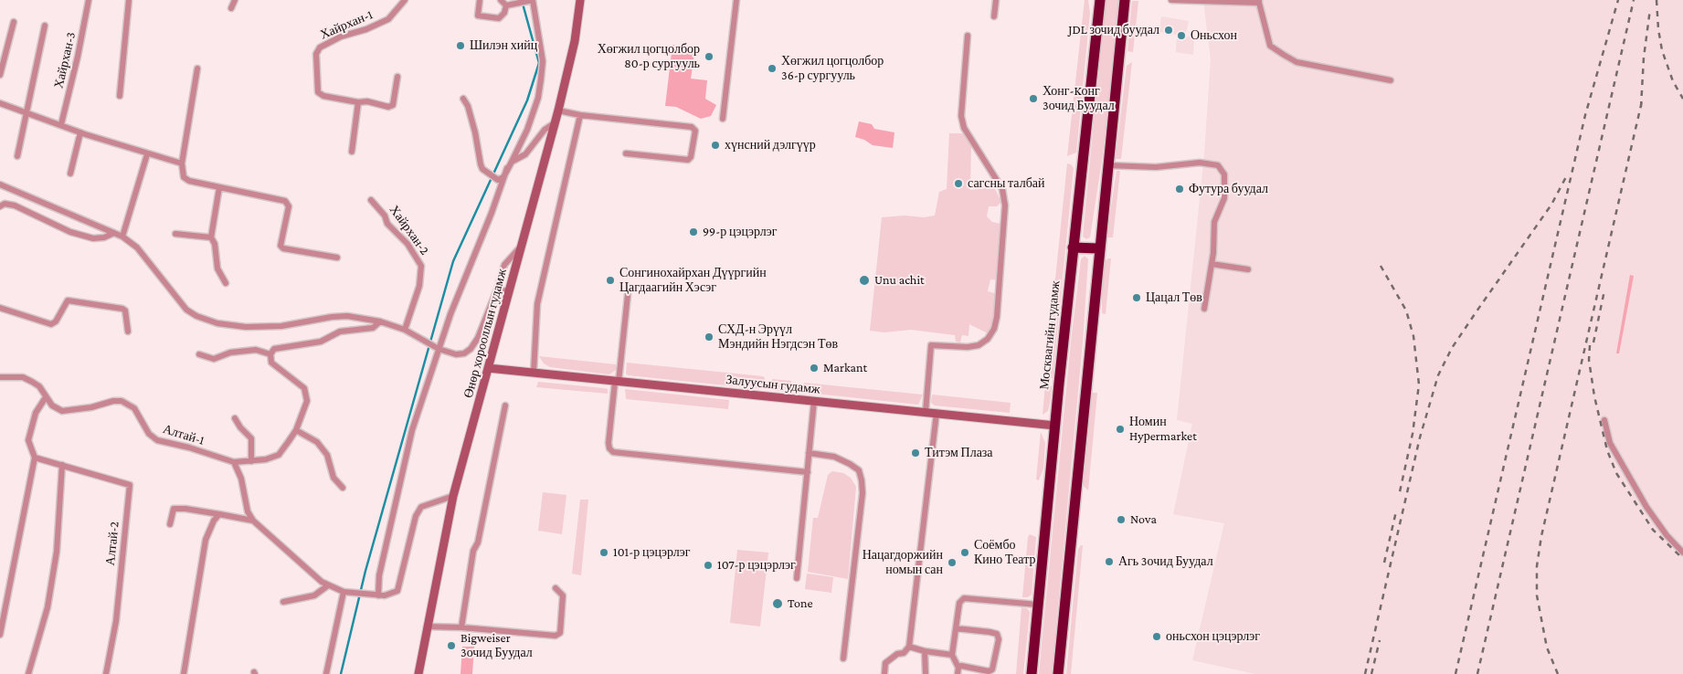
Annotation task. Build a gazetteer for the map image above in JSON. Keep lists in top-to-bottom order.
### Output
{
  "streets": {
    "highway": ["Москвагийн гудамж"],
    "main road": ["Өнөр хорооллын гудамж", "Залуусын гудамж"],
    "street": [
      "Хайрхан-1",
      "Хайрхан-3",
      "Хайрхан-2",
      "Алтай-1",
      "Алтай-2"
    ]
  },
  "crossings": [
    ["Өнөр хорооллын гудамж", "Залуусын гудамж"],
    ["Москвагийн гудамж", "Залуусын гудамж"]
  ],
  "places": [
    "JDL зочид буудал",
    "Оньсхон",
    "Шилэн хийц",
    "Хөгжил цогцолбор 80-р сургууль",
    "Хөгжил цогцолбор 36-р сургууль",
    "Хонг-Kонг 3очид Буудал",
    "хүнсний дэлгүүр",
    "сагсны талбай",
    "Футура буудал",
    "99-р цэцэрлэг",
    "Сонгинохайрхан Дүүргийн Цагдаагийн Хэсэг",
    "Unu achit",
    "Цацал Төв",
    "СХД-н Эрүүл Мэндийн Нэгдсэн Төв",
    "Markant",
    "Номин Hyрermarket",
    "Титэм Плаза",
    "Nova",
    "101-р цэцэрлэг",
    "Соёмбо Кино Театр",
    "Агь 3очид Буудал",
    "Нацагдоржийн номын сан",
    "107-р цэцэрлэг",
    "Tone",
    "оньсхон цэцэрлэг",
    "Bigweiser 3очид Буудал"
  ]
}
